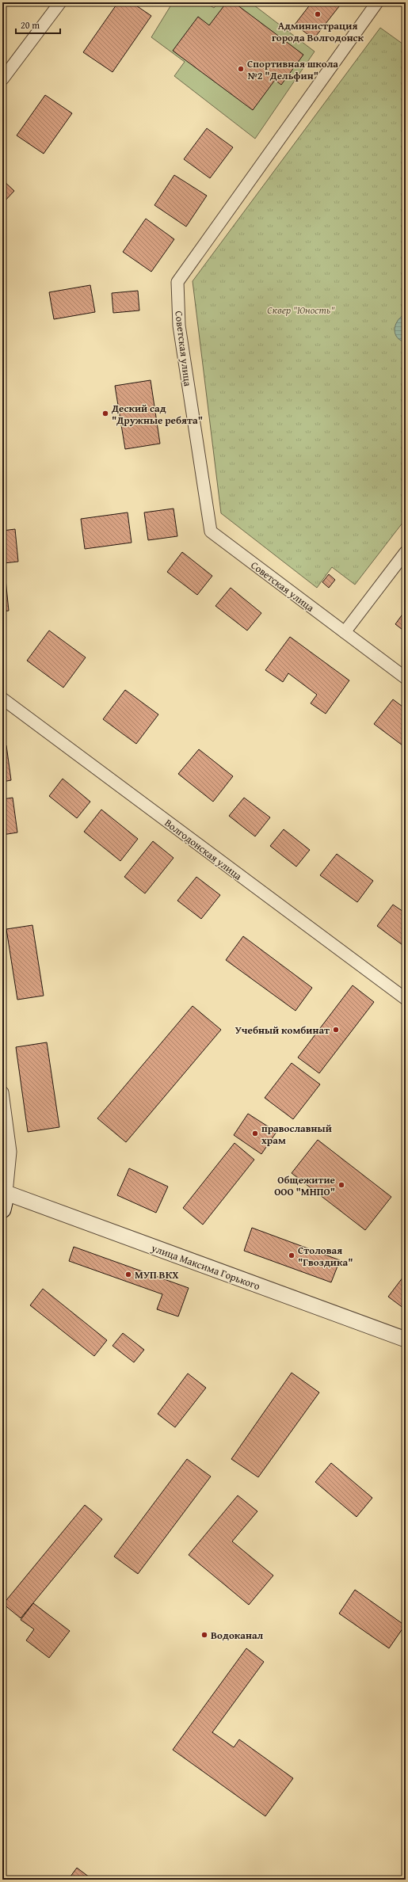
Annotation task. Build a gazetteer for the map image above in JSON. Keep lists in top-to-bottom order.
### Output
{
  "streets": {
    "street": ["Советская улица", "Волгодонская улица", "улица Максима Горького"]
  },
  "parks": ["Сквер \"Юность\""],
  "places": [
    "Администрация города Волгодонск",
    "Спортивная школа №2 \"Дельфин\"",
    "Деский сад \"Дружные ребята\"",
    "Учебный комбинат",
    "православный храм",
    "Общежитие ООО \"МНПО\"",
    "Столовая \"Гвоздика\"",
    "МУП ВКХ",
    "Водоканал"
  ],
  "scale_bar": "20 m"
}
